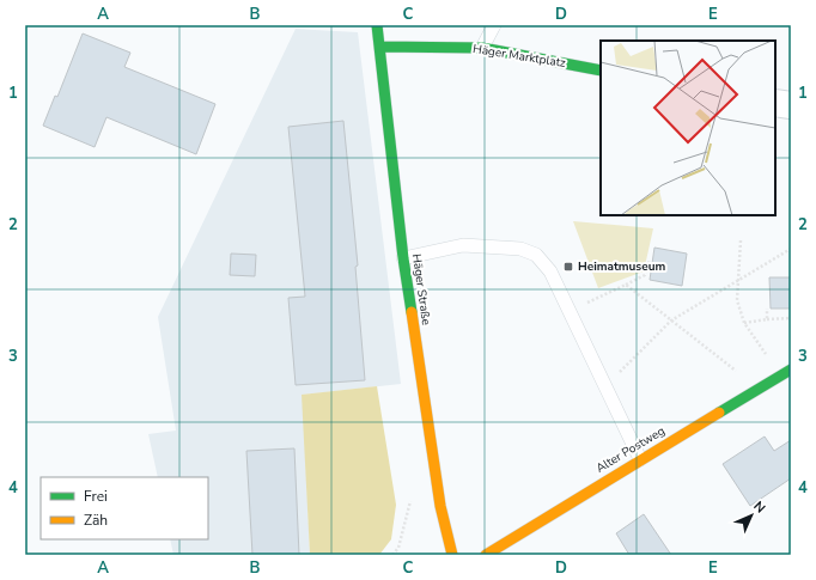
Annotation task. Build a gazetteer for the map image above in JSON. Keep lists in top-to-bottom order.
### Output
{
  "streets": {
    "street": ["Häger Marktplatz", "Häger Straße", "Alter Postweg"]
  },
  "crossings": [
    ["Häger Marktplatz", "Häger Straße"]
  ],
  "places": {
    "transit": ["Heimatmuseum"]
  },
  "legend": ["Frei", "Zäh"],
  "north": "top right",
  "grid": {
    "columns": [
      "A",
      "B",
      "C",
      "D",
      "E"
    ],
    "rows": [
      "1",
      "2",
      "3",
      "4"
    ]
  }
}
